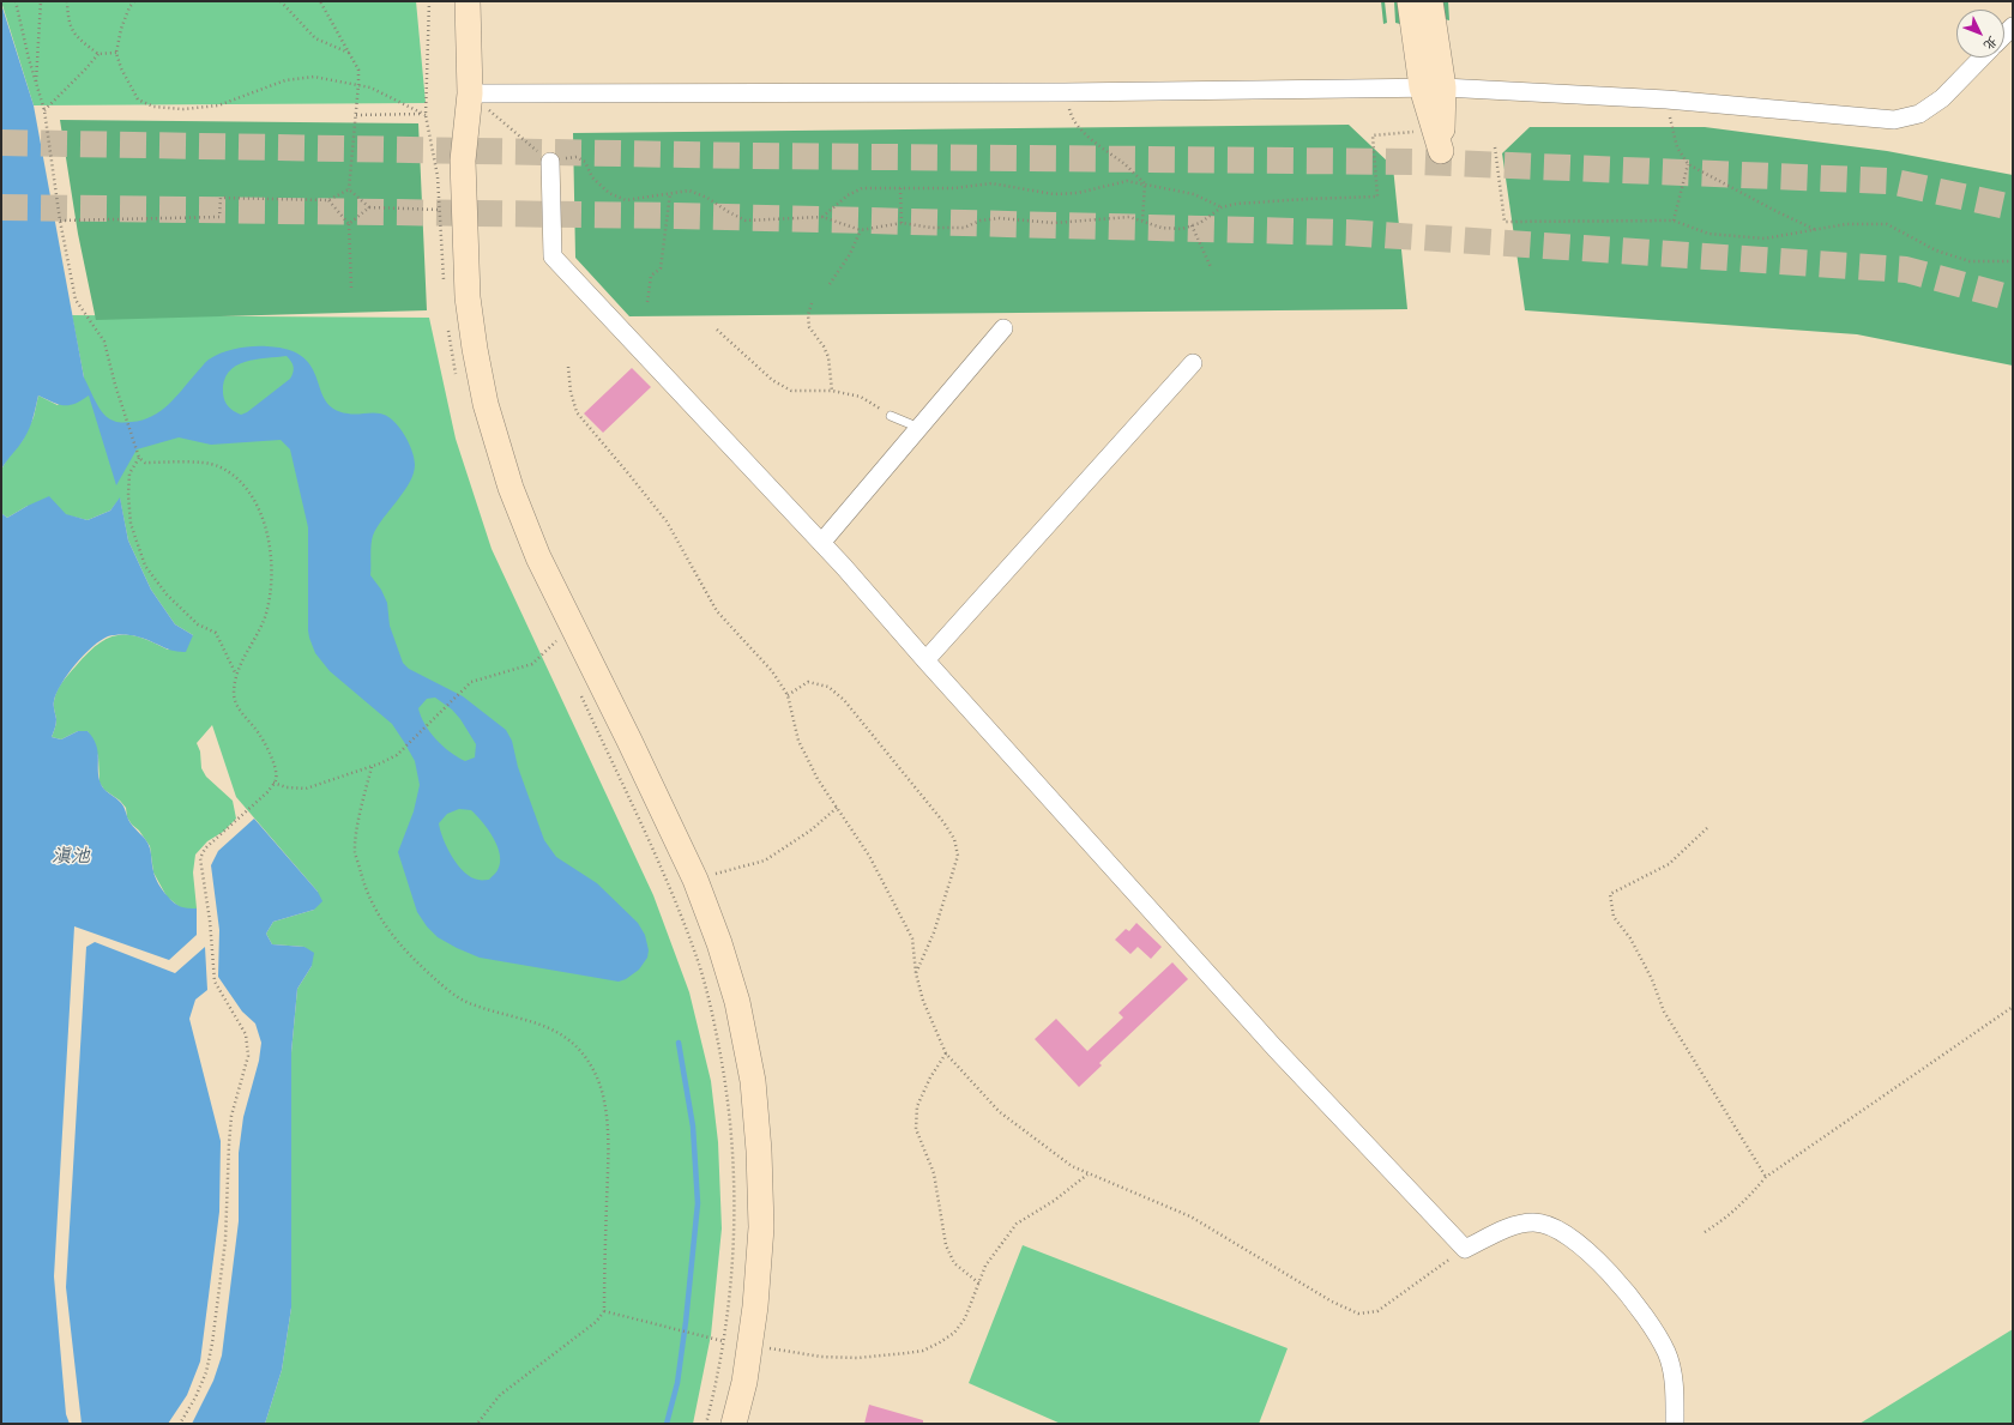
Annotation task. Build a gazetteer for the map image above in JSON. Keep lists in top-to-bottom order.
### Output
{
  "water": ["滇池"],
  "north": "bottom right"
}
